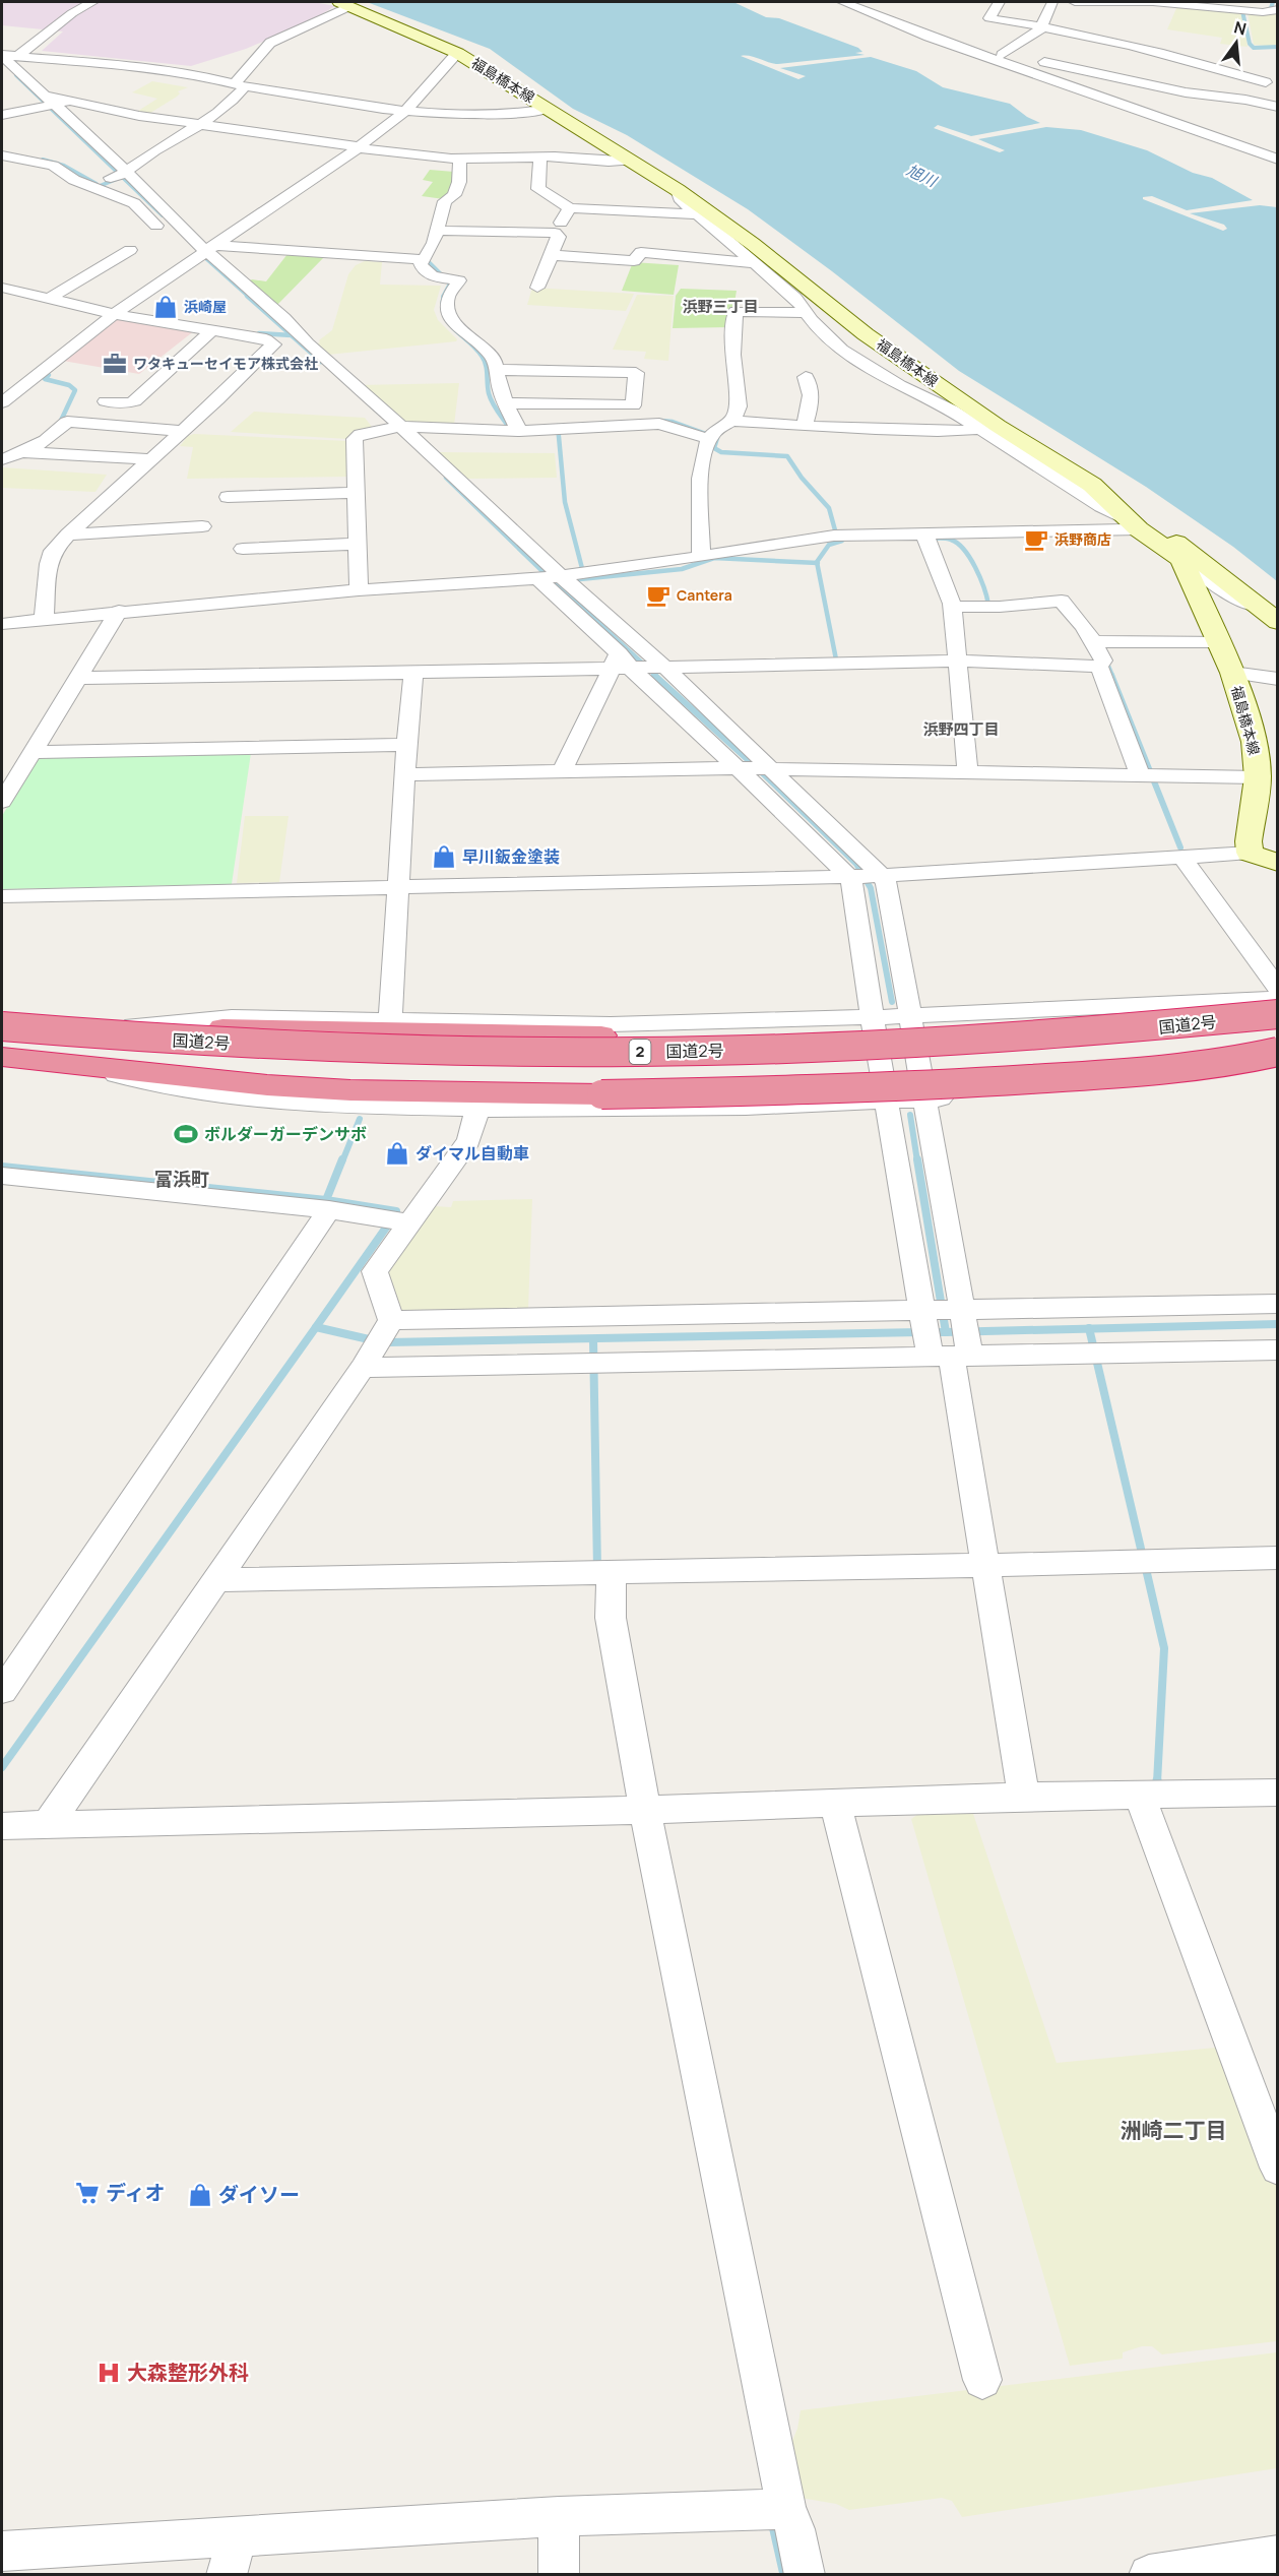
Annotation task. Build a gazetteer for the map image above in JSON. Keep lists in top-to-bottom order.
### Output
{
  "streets": {
    "highway": ["国道2号", "2"],
    "main road": ["福島橋本線"]
  },
  "districts": [
    "浜野三丁目",
    "浜野四丁目",
    "富浜町",
    "洲崎二丁目"
  ],
  "water": ["旭川"],
  "places": {
    "shop": [
      "浜崎屋",
      "早川鈑金塗装",
      "ダイマル自動車",
      "ダイソー"
    ],
    "office": ["ワタキューセイモア株式会社"],
    "cafe": ["浜野商店", "Cantera"],
    "sports": ["ボルダーガーデンサボ"],
    "supermarket": ["ディオ"],
    "hospital": ["大森整形外科"]
  },
  "north": "top"
}
